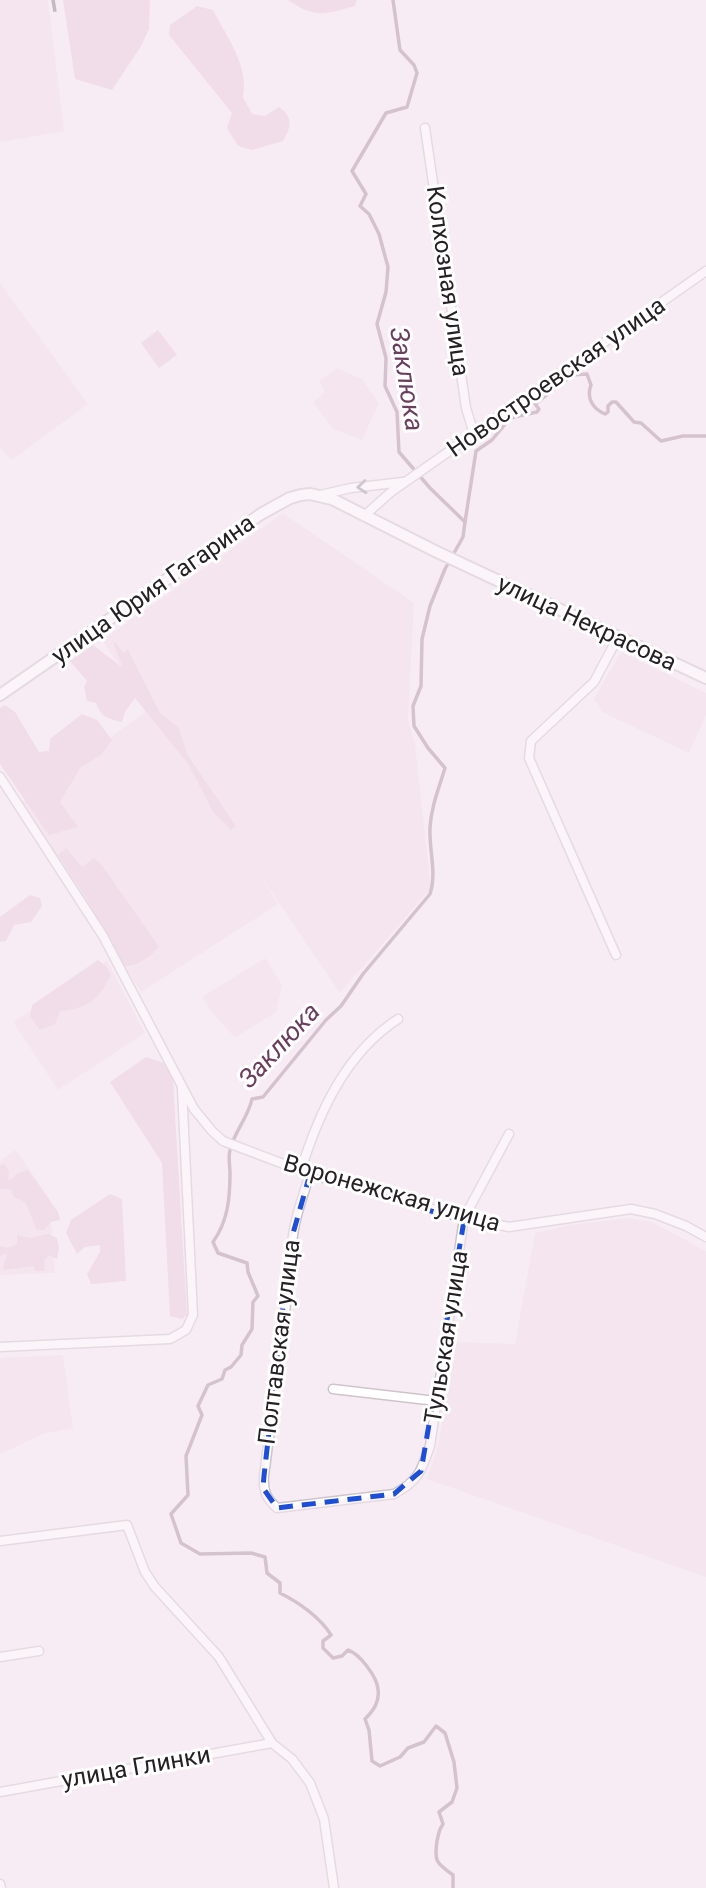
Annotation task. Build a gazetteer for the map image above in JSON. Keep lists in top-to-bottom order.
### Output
{
  "streets": {
    "main road": ["улица Юрия Гагарина", "улица Некрасова"],
    "street": [
      "Колхозная улица",
      "Новостроевская улица",
      "Воронежская улица",
      "Тульская улица",
      "Полтавская улица",
      "улица Глинки"
    ]
  },
  "crossings": [
    ["Колхозная улица", "Новостроевская улица"],
    ["Новостроевская улица", "улица Юрия Гагарина"],
    ["Новостроевская улица", "улица Некрасова"],
    ["Воронежская улица", "Тульская улица"],
    ["Воронежская улица", "Полтавская улица"],
    ["Тульская улица", "Полтавская улица"]
  ],
  "water": ["Заклюка"]
}
